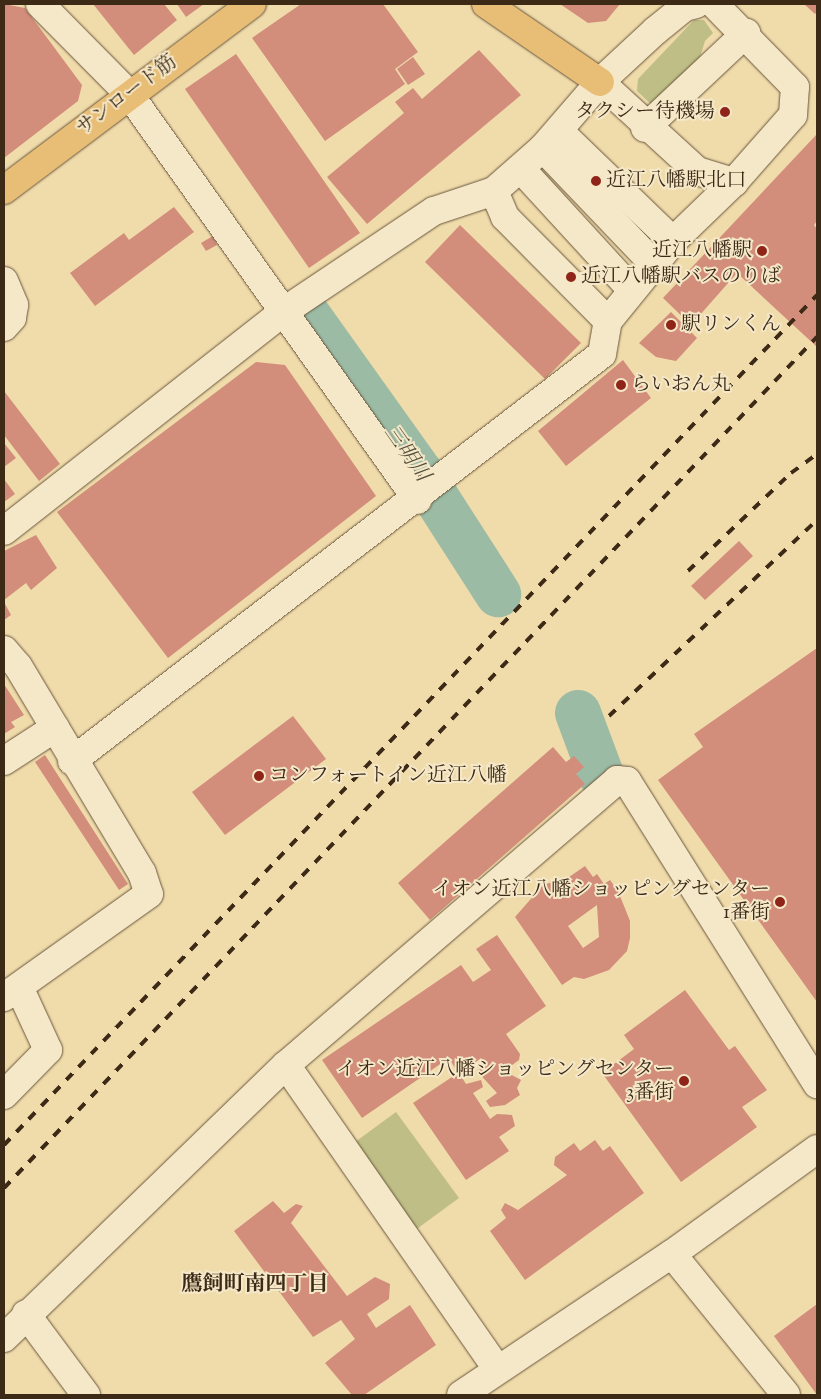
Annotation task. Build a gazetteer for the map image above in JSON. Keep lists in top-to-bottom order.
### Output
{
  "streets": {
    "main road": ["サンロード筋"]
  },
  "districts": ["鷹飼町南四丁目"],
  "water": ["三明川"],
  "places": [
    "タクシー待機場",
    "近江八幡駅北口",
    "近江八幡駅",
    "近江八幡駅バスのりば",
    "駅リンくん",
    "らいおん丸",
    "コンフォートイン近江八幡",
    "イオン近江八幡ショッピングセンター 1番街",
    "イオン近江八幡ショッピングセンター 3番街"
  ]
}
